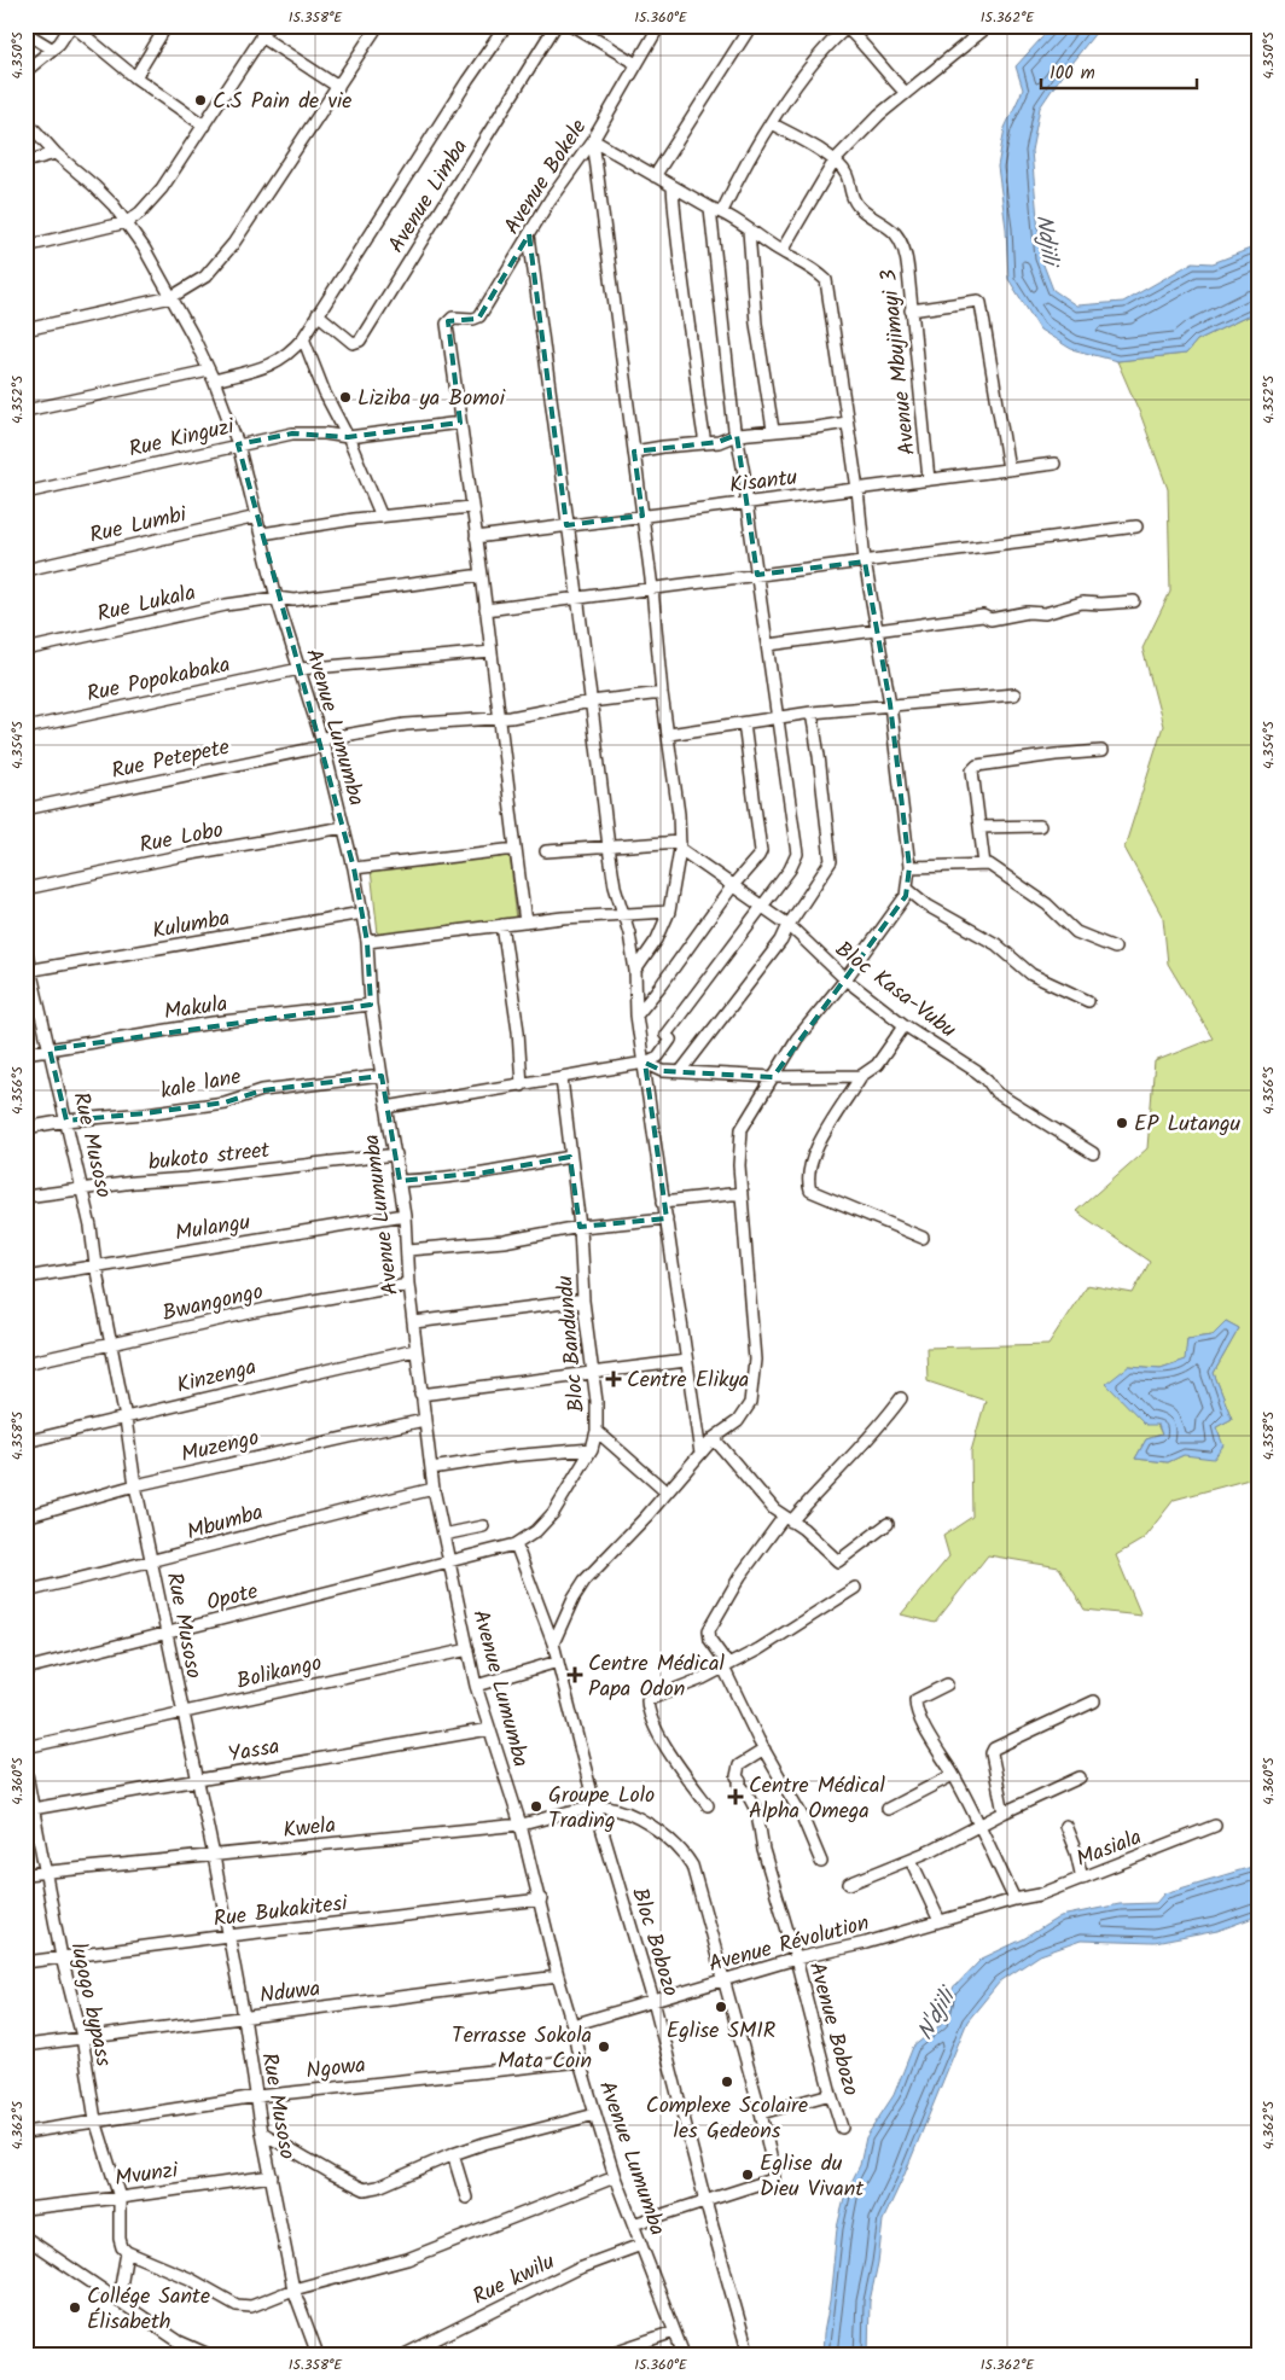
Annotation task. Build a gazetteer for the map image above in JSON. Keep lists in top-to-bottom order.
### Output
{
  "streets": {
    "street": [
      "Avenue Bokele",
      "Avenue Limba",
      "Avenue Mbujimayi 3",
      "Rue Kinguzi",
      "Kisantu",
      "Rue Lumbi",
      "Rue Lukala",
      "Rue Popokabaka",
      "Avenue Lumumba",
      "Rue Petepete",
      "Rue Lobo",
      "Kulumba",
      "Bloc Kasa-Vubu",
      "Makula",
      "kale lane",
      "Rue Musoso",
      "bukoto street",
      "Mulangu",
      "Bwangongo",
      "Bloc Bandundu",
      "Kinzenga",
      "Muzengo",
      "Mbumba",
      "Opote",
      "Bolikango",
      "Yassa",
      "Kwela",
      "Masiala",
      "Rue Bukakitesi",
      "Bloc Bobozo",
      "Avenue Révolution",
      "Nduwa",
      "lugogo bypass",
      "Avenue Bobozo",
      "Ngowa",
      "Mvunzi",
      "Rue kwilu"
    ]
  },
  "crossings": [
    ["Avenue Limba", "Avenue Lumumba"],
    ["Avenue Mbujimayi 3", "Kisantu"],
    ["Rue Kinguzi", "Avenue Lumumba"],
    ["Rue Lumbi", "Avenue Lumumba"],
    ["Rue Lukala", "Avenue Lumumba"],
    ["Rue Popokabaka", "Avenue Lumumba"],
    ["Avenue Lumumba", "Rue Petepete"],
    ["Avenue Lumumba", "Rue Lobo"],
    ["Avenue Lumumba", "Kulumba"],
    ["Avenue Lumumba", "Makula"],
    ["Avenue Lumumba", "kale lane"],
    ["Avenue Lumumba", "bukoto street"],
    ["Avenue Lumumba", "Mulangu"],
    ["Avenue Lumumba", "Bwangongo"],
    ["Avenue Lumumba", "Bloc Bandundu"],
    ["Avenue Lumumba", "Kinzenga"],
    ["Avenue Lumumba", "Muzengo"],
    ["Avenue Lumumba", "Mbumba"],
    ["Avenue Lumumba", "Opote"],
    ["Avenue Lumumba", "Bolikango"],
    ["Avenue Lumumba", "Yassa"],
    ["Avenue Lumumba", "Kwela"],
    ["Avenue Lumumba", "Rue Bukakitesi"],
    ["Avenue Lumumba", "Avenue Révolution"],
    ["Avenue Lumumba", "Nduwa"],
    ["Avenue Lumumba", "Ngowa"],
    ["Avenue Lumumba", "Rue kwilu"],
    ["Kulumba", "Rue Musoso"],
    ["Makula", "Rue Musoso"],
    ["kale lane", "Rue Musoso"],
    ["Rue Musoso", "bukoto street"],
    ["Rue Musoso", "Mulangu"],
    ["Rue Musoso", "Bwangongo"],
    ["Rue Musoso", "Kinzenga"],
    ["Rue Musoso", "Muzengo"],
    ["Rue Musoso", "Mbumba"],
    ["Rue Musoso", "Opote"],
    ["Rue Musoso", "Bolikango"],
    ["Rue Musoso", "Yassa"],
    ["Rue Musoso", "Kwela"],
    ["Rue Musoso", "Rue Bukakitesi"],
    ["Rue Musoso", "Nduwa"],
    ["Rue Musoso", "Ngowa"],
    ["Rue Musoso", "Mvunzi"],
    ["Bloc Bandundu", "Opote"],
    ["Bloc Bandundu", "Bloc Bobozo"],
    ["Yassa", "lugogo bypass"],
    ["Kwela", "Bloc Bobozo"],
    ["Kwela", "lugogo bypass"],
    ["Masiala", "Avenue Révolution"],
    ["Rue Bukakitesi", "lugogo bypass"],
    ["Bloc Bobozo", "Avenue Révolution"],
    ["Avenue Révolution", "Avenue Bobozo"],
    ["Nduwa", "lugogo bypass"],
    ["lugogo bypass", "Ngowa"],
    ["lugogo bypass", "Mvunzi"]
  ],
  "water": ["Ndjili", "N'djili"],
  "places": {
    "other": [
      "C.S Pain de vie",
      "Liziba ya Bomoi",
      "EP Lutangu",
      "Groupe Lolo Trading",
      "Eglise SMIR",
      "Terrasse Sokola Mata Coin",
      "Complexe Scolaire les Gedeons",
      "Eglise du Dieu Vivant",
      "Collége Sante Élisabeth"
    ],
    "health": ["Centre Elikya", "Centre Médical Papa Odon", "Centre Médical Alpha Omega"]
  },
  "scale_bar": "100 m",
  "coordinates": [
    "15.358°E",
    "15.360°E",
    "15.362°E",
    "4.350°S",
    "4.352°S",
    "4.354°S",
    "4.356°S",
    "4.358°S",
    "4.360°S",
    "4.362°S"
  ]
}
